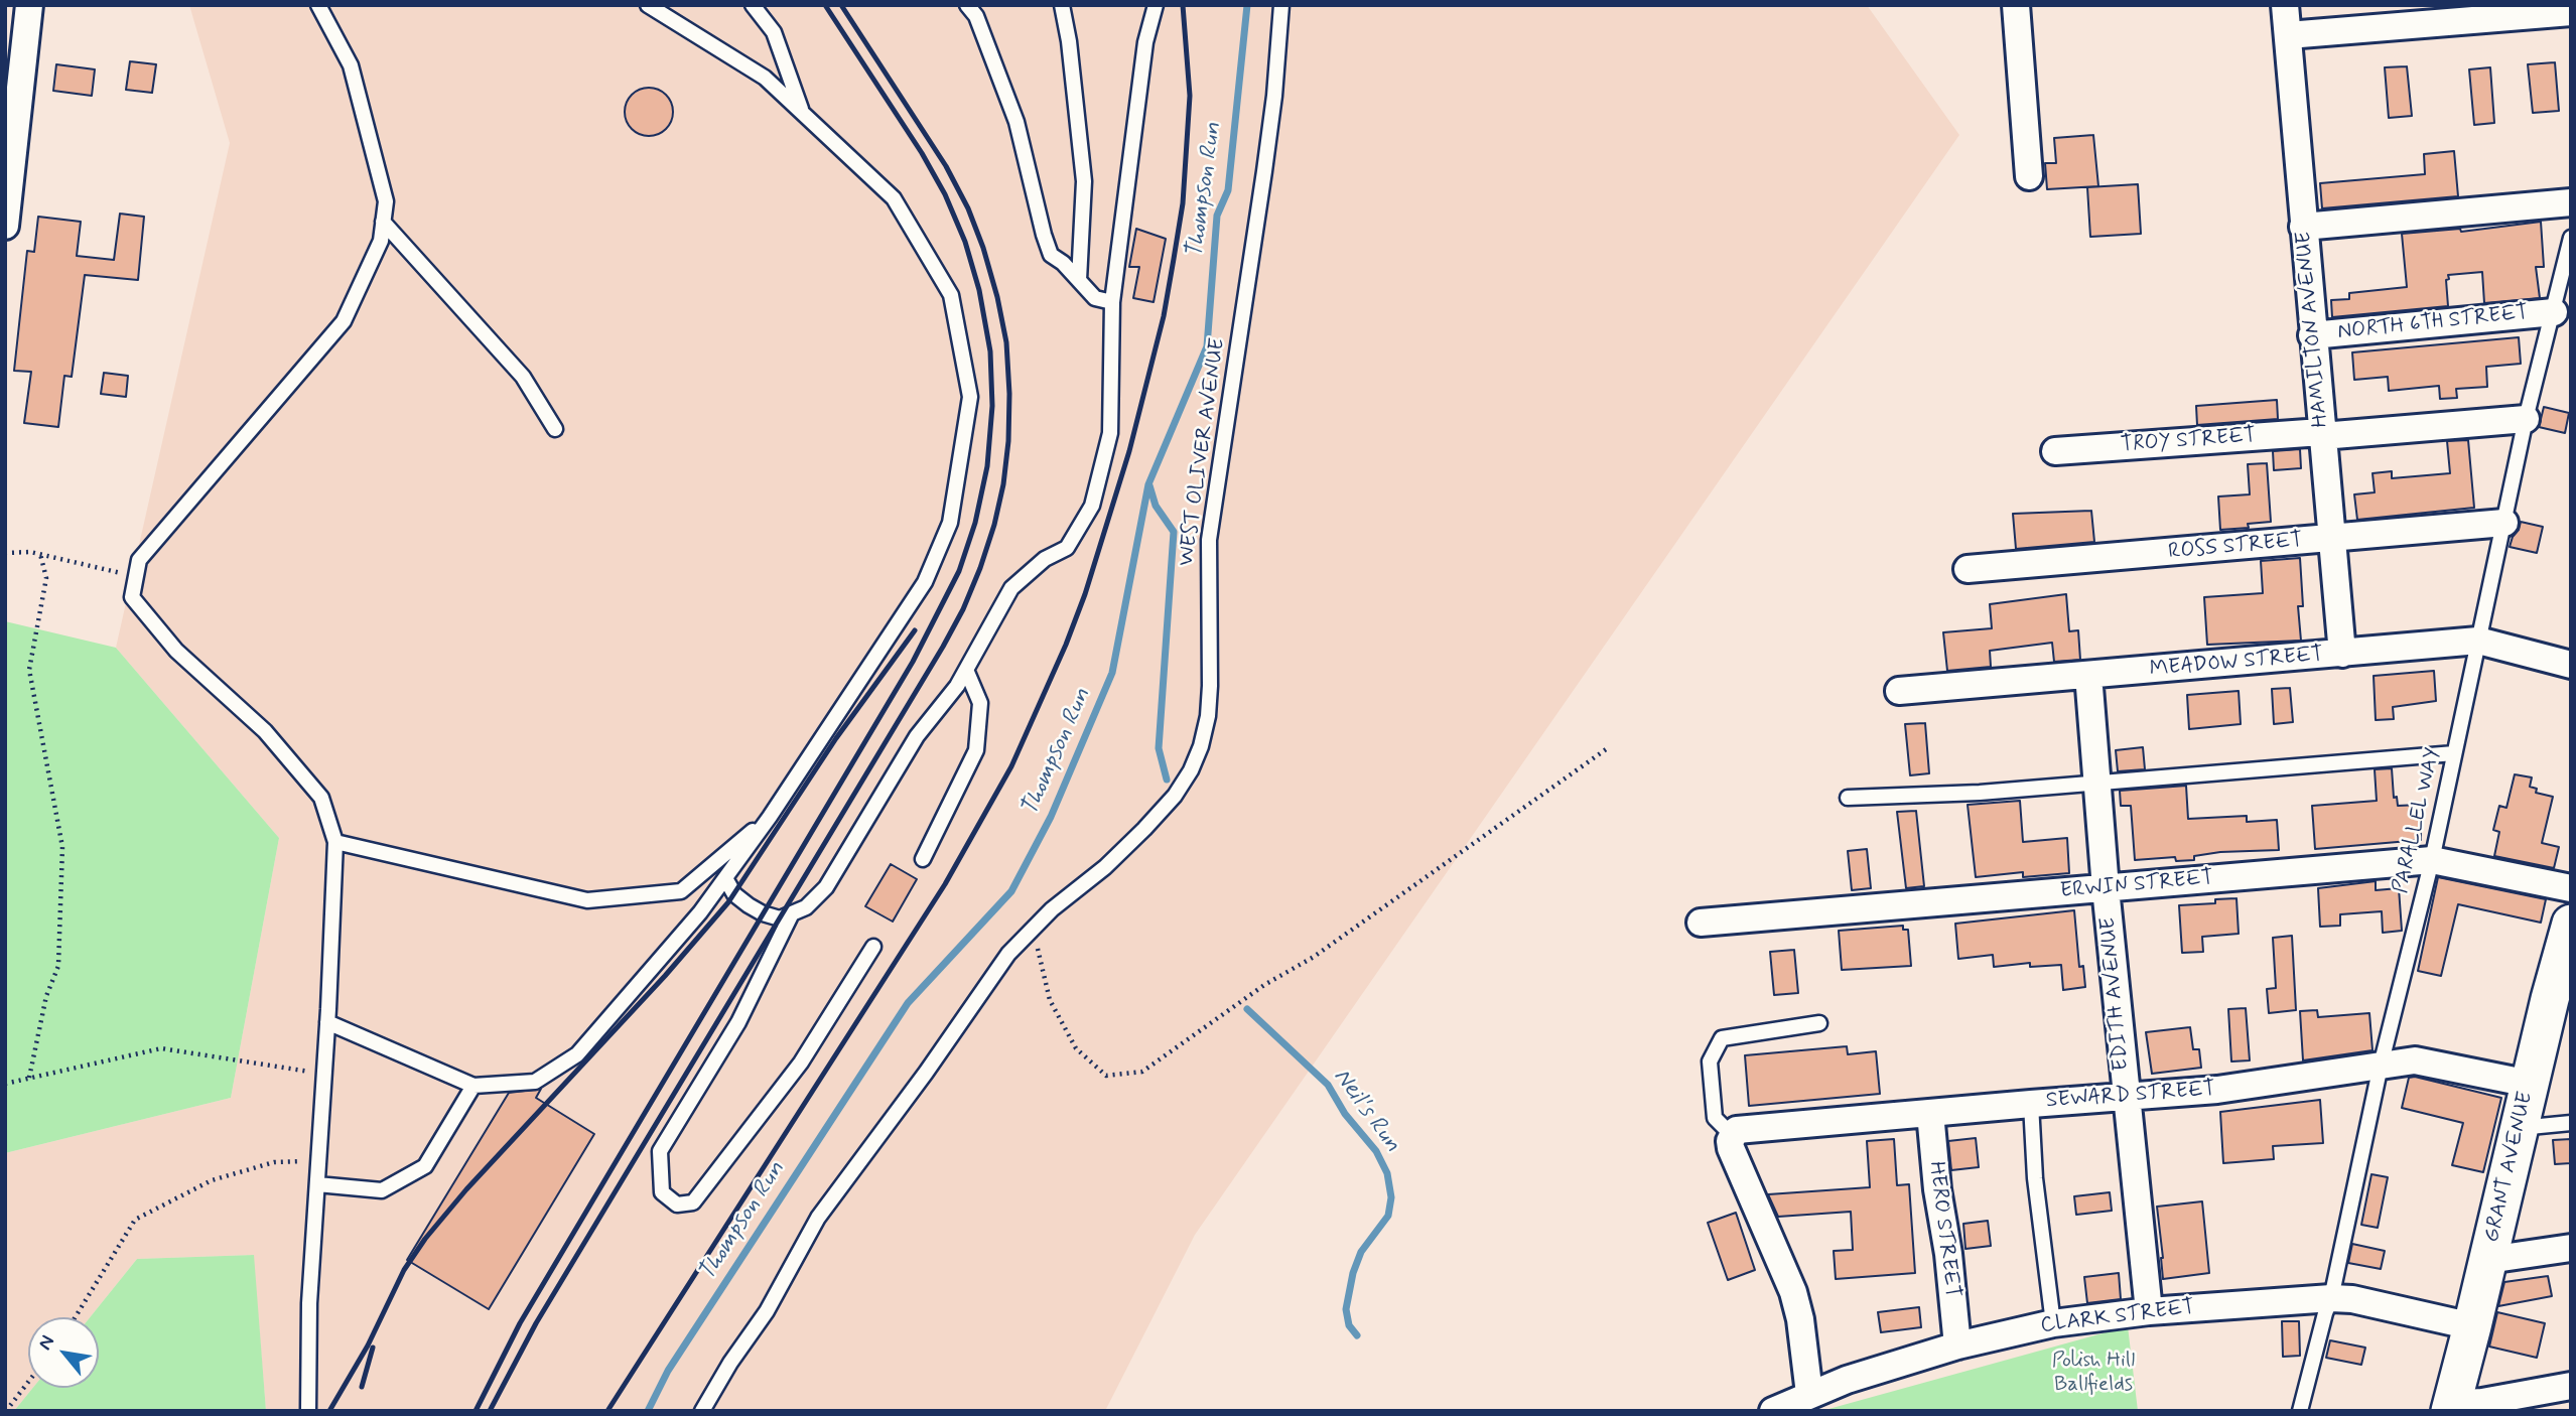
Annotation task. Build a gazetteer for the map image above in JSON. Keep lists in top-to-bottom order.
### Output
{
  "streets": {
    "street": [
      "NORTH 6TH STREET",
      "HAMILTON AVENUE",
      "TROY STREET",
      "ROSS STREET",
      "MEADOW STREET",
      "ERWIN STREET",
      "EDITH AVENUE",
      "SEWARD STREET",
      "GRANT AVENUE",
      "HERO STREET",
      "CLARK STREET"
    ],
    "lane": ["WEST OLIVER AVENUE", "PARALLEL WAY"]
  },
  "crossings": [
    ["NORTH 6TH STREET", "HAMILTON AVENUE"],
    ["NORTH 6TH STREET", "PARALLEL WAY"],
    ["HAMILTON AVENUE", "TROY STREET"],
    ["HAMILTON AVENUE", "ROSS STREET"],
    ["HAMILTON AVENUE", "MEADOW STREET"],
    ["TROY STREET", "PARALLEL WAY"],
    ["ROSS STREET", "PARALLEL WAY"],
    ["MEADOW STREET", "PARALLEL WAY"],
    ["MEADOW STREET", "EDITH AVENUE"],
    ["PARALLEL WAY", "ERWIN STREET"],
    ["PARALLEL WAY", "SEWARD STREET"],
    ["PARALLEL WAY", "CLARK STREET"],
    ["ERWIN STREET", "EDITH AVENUE"],
    ["EDITH AVENUE", "SEWARD STREET"],
    ["EDITH AVENUE", "CLARK STREET"],
    ["SEWARD STREET", "GRANT AVENUE"],
    ["SEWARD STREET", "HERO STREET"],
    ["GRANT AVENUE", "CLARK STREET"],
    ["HERO STREET", "CLARK STREET"]
  ],
  "water": ["Thompson Run", "Neil's Run"],
  "parks": ["Polish Hill Ballfields"],
  "north": "top left"
}
